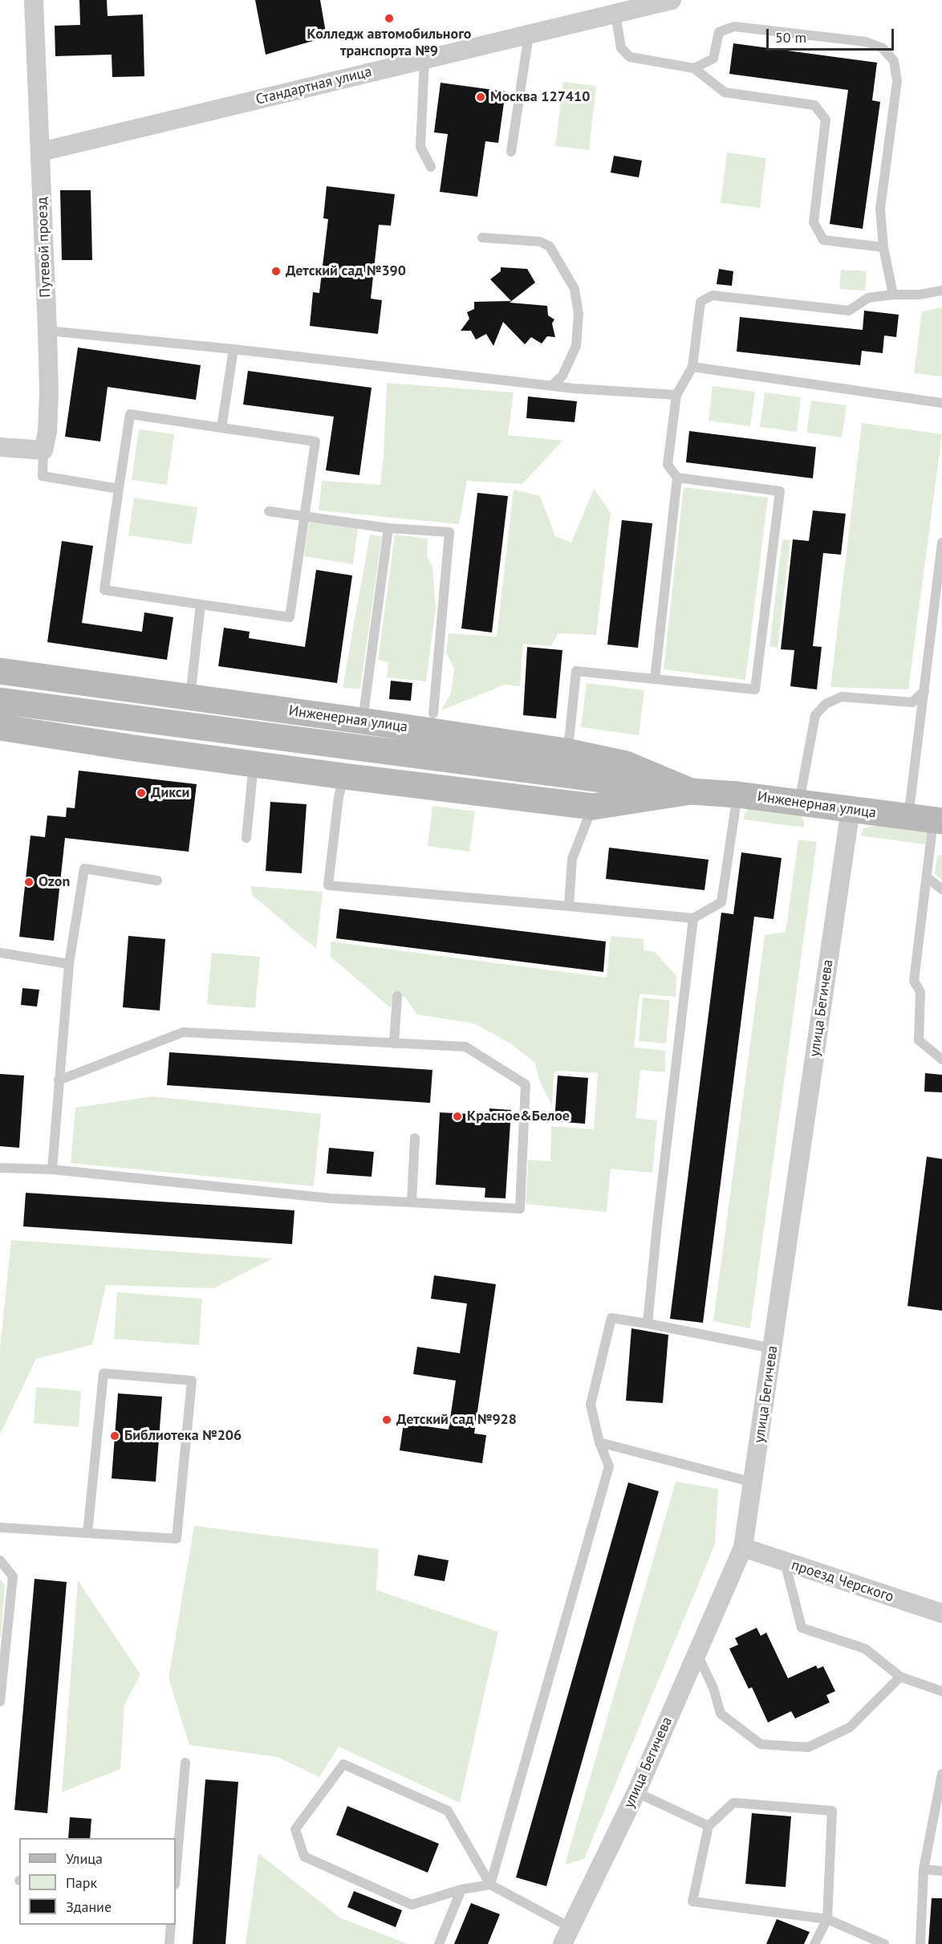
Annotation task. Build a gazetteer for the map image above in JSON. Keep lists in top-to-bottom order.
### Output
{
  "streets": {
    "street": [
      "Стандартная улица",
      "Путевой проезд",
      "Инженерная улица",
      "улица Бегичева",
      "проезд Черского"
    ]
  },
  "crossings": [
    ["Стандартная улица", "Путевой проезд"],
    ["Инженерная улица", "улица Бегичева"],
    ["улица Бегичева", "проезд Черского"]
  ],
  "places": [
    "Колледж автомобильного транспорта №9",
    "Москва 127410",
    "Детский сад №390",
    "Дикси",
    "Ozon",
    "Красное&Белое",
    "Детский сад №928",
    "Библиотека №206"
  ],
  "legend": ["Улица", "Парк", "Здание"],
  "scale_bar": "50 m"
}
